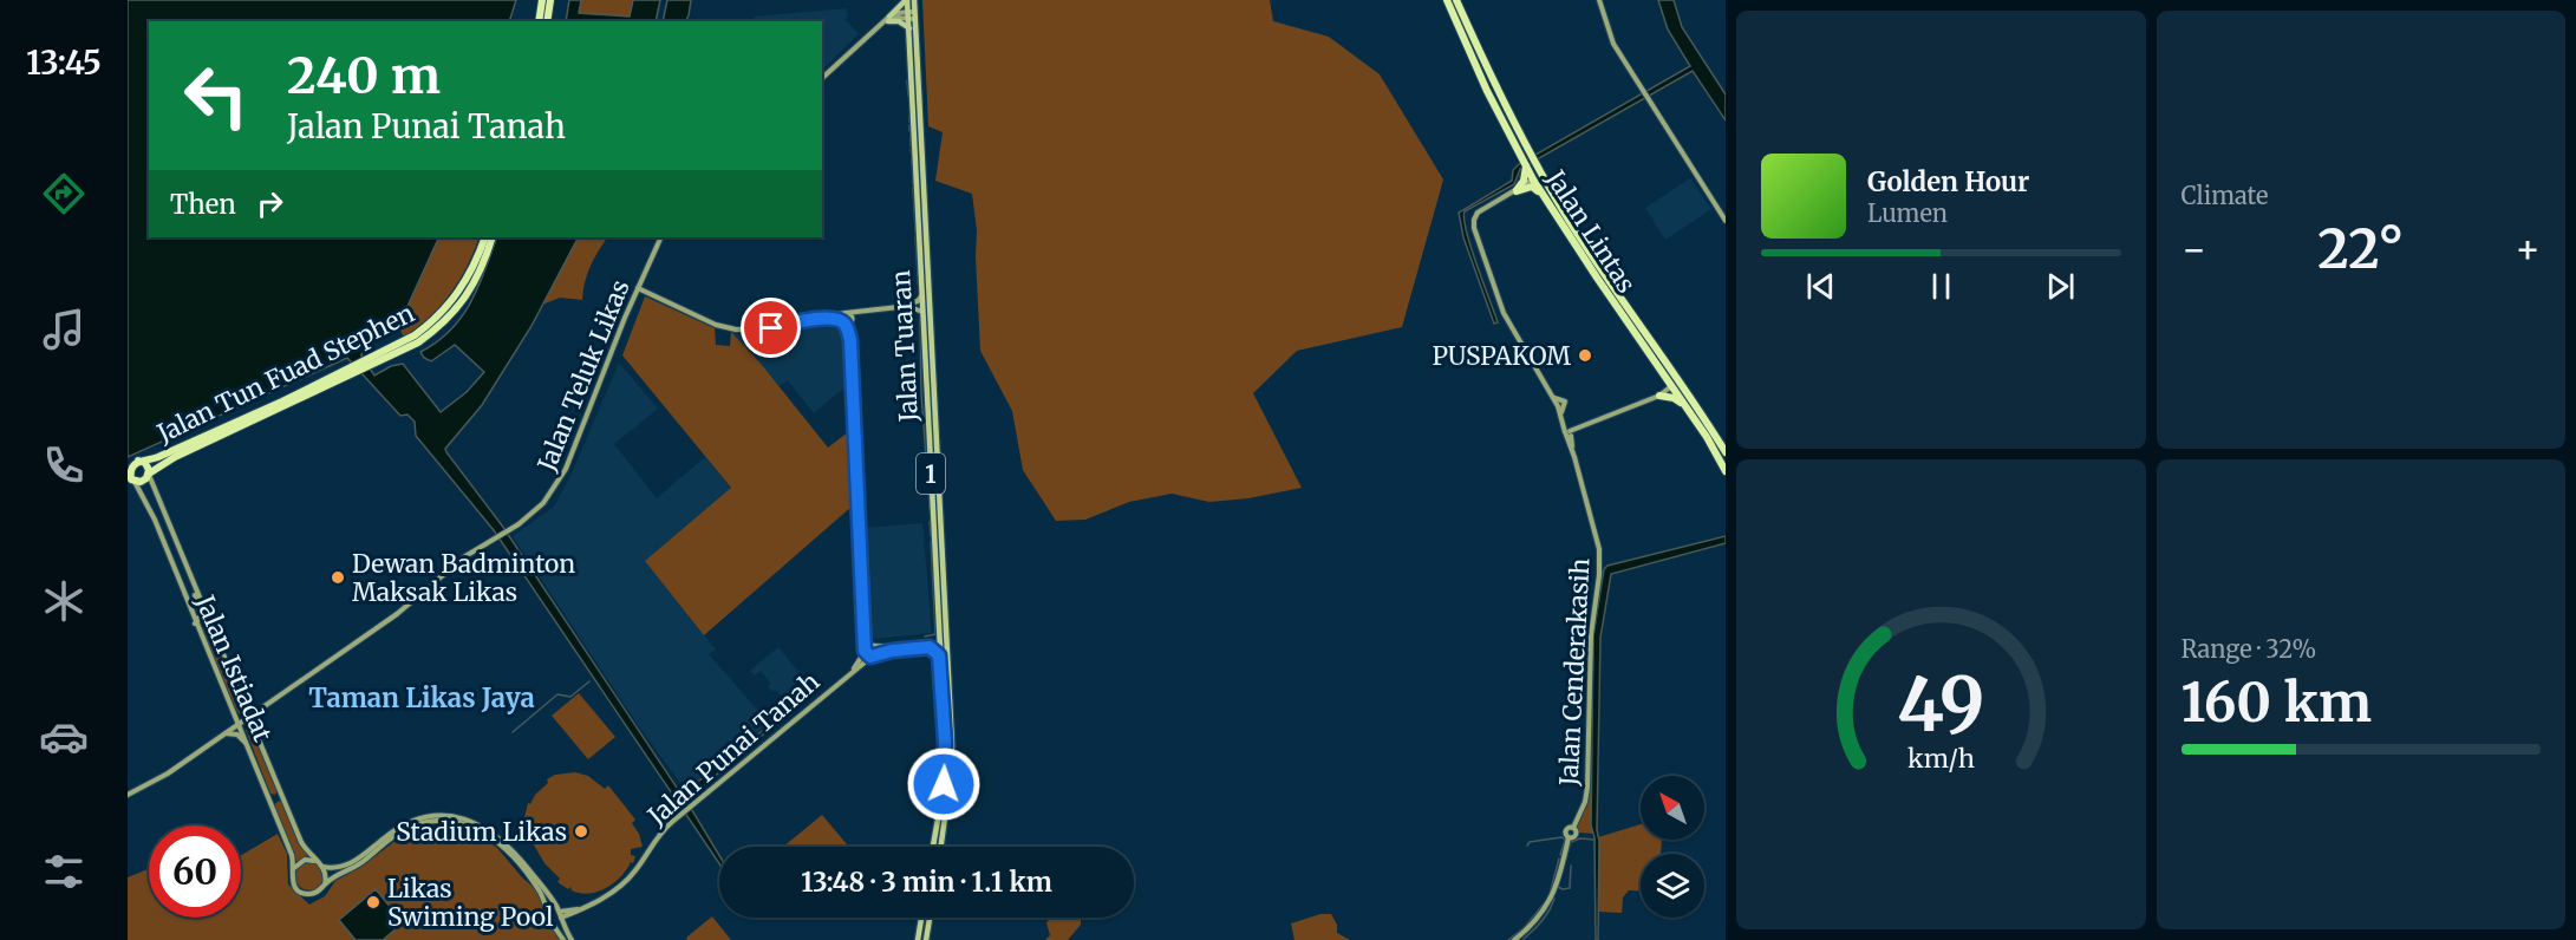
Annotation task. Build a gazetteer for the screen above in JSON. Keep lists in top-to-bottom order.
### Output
{
  "streets": {
    "highway": ["Jalan Lintas", "Jalan Tun Fuad Stephen"],
    "main road": ["Jalan Tuaran", "1"],
    "street": [
      "Jalan Teluk Likas",
      "Jalan Istiadat",
      "Jalan Cenderakasih",
      "Jalan Punai Tanah"
    ]
  },
  "crossings": [
    ["Jalan Tun Fuad Stephen", "Jalan Istiadat"],
    ["Jalan Teluk Likas", "Jalan Istiadat"]
  ],
  "districts": ["Taman Likas Jaya"],
  "places": [
    "PUSPAKOM",
    "Dewan Badminton Maksak Likas",
    "Stadium Likas",
    "Likas Swiming Pool"
  ],
  "north": "top left",
  "page": {
    "tabs": "13:45",
    "tile": [
      "Climate",
      ["Range · 32%", "160 km"]
    ],
    "turn": ["240 m", "Jalan Punai Tanah"],
    "song": ["Golden Hour", "Lumen"],
    "then": "Then",
    "heat": ["−", "22°", "+"],
    "limit": "60",
    "trip": "13:48 · 3 min · 1.1 km",
    "gauge": ["49", "km/h"]
  }
}
